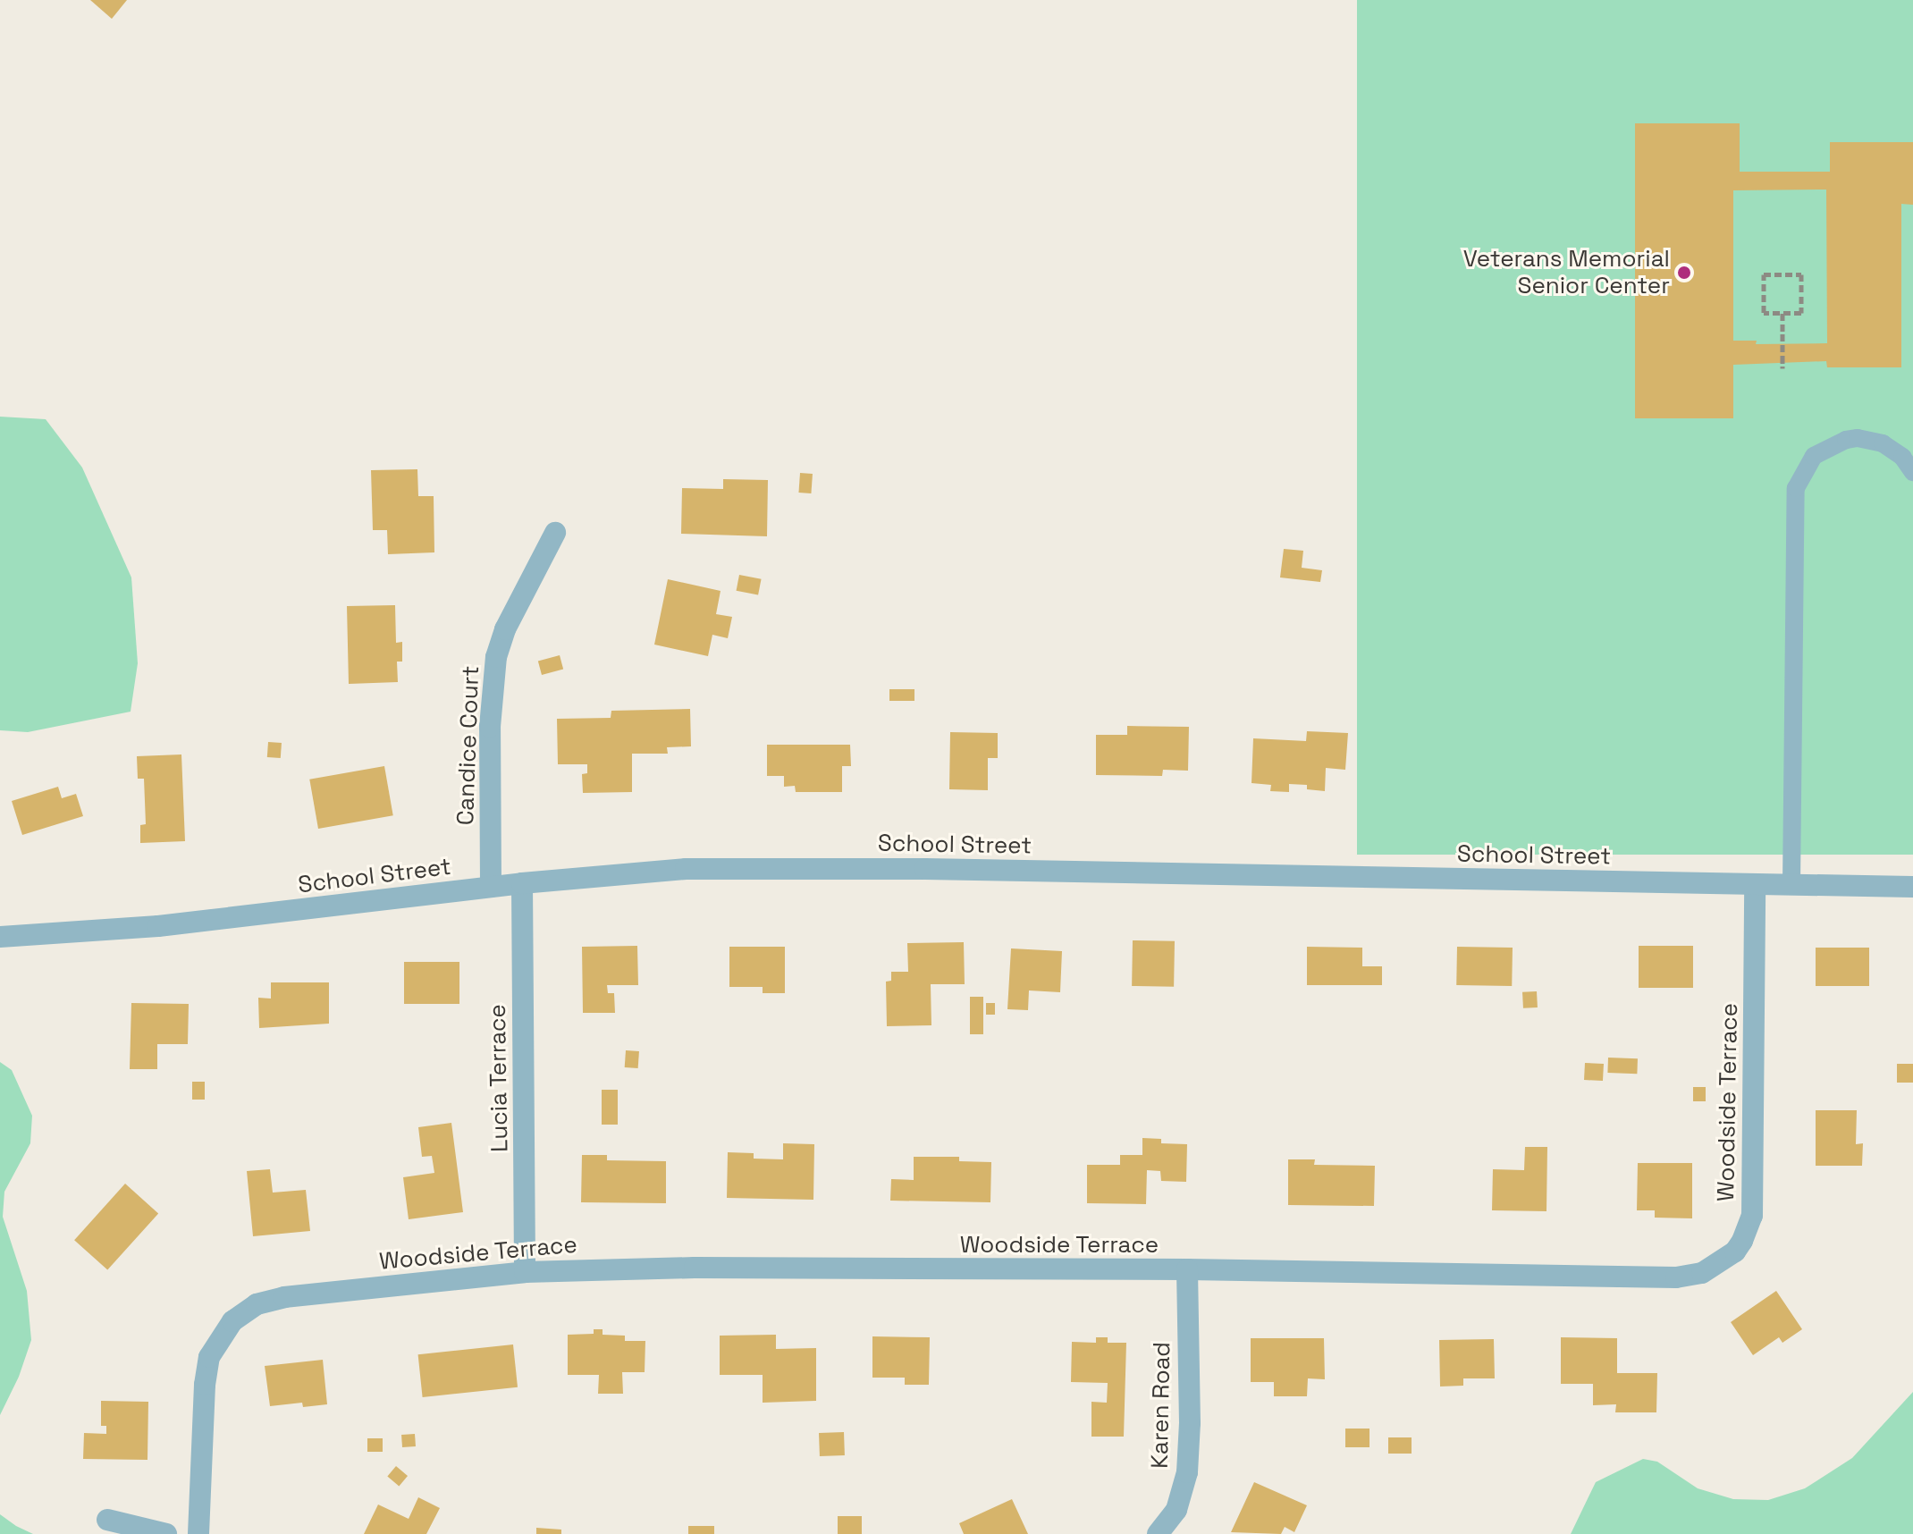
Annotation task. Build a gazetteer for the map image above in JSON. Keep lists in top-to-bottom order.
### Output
{
  "streets": {
    "street": [
      "Candice Court",
      "School Street",
      "Lucia Terrace",
      "Woodside Terrace",
      "Karen Road"
    ]
  },
  "crossings": [
    ["Candice Court", "School Street"],
    ["School Street", "Lucia Terrace"],
    ["School Street", "Woodside Terrace"],
    ["Lucia Terrace", "Woodside Terrace"],
    ["Woodside Terrace", "Karen Road"]
  ],
  "places": ["Veterans Memorial Senior Center"]
}
